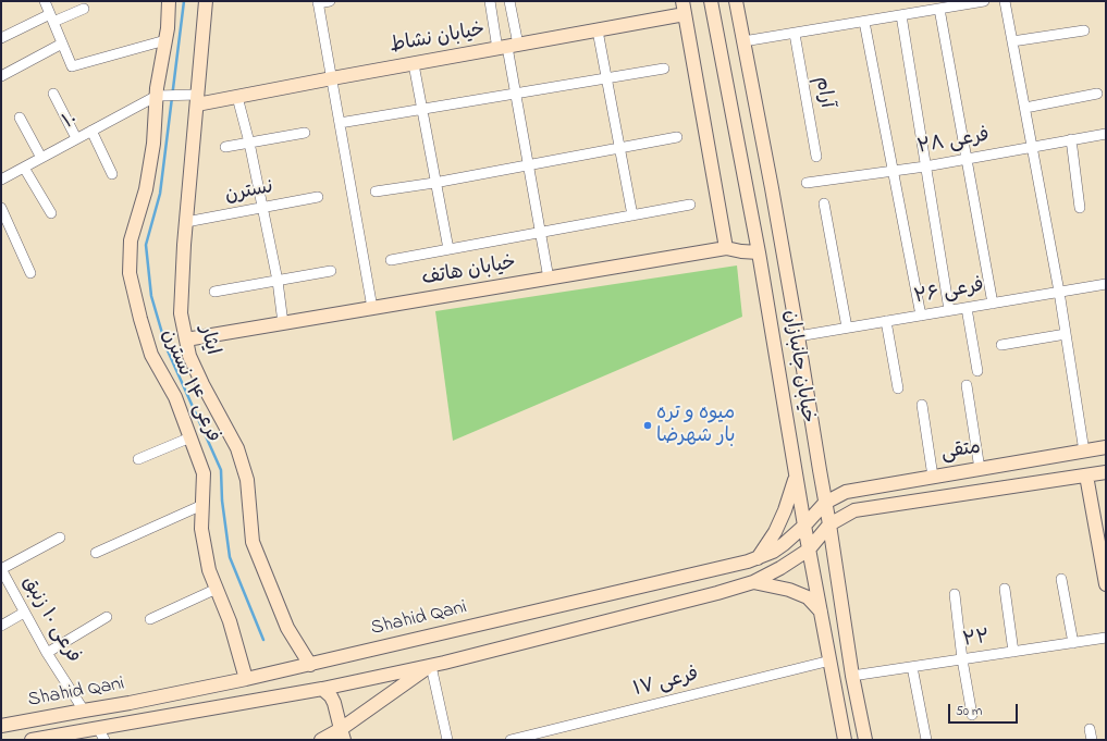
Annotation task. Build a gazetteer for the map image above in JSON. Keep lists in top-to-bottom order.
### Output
{
  "streets": {
    "main road": [
      "خیابان نشاط",
      "خیابان هاتف",
      "ایثار",
      "خیابان جانبازان",
      "فرعی ۱۴ نسترن",
      "متقی",
      "Shahid Qani"
    ],
    "street": [
      "آرام",
      "۱۰",
      "فرعی ۲۸",
      "نسترن",
      "فرعی ۲۶",
      "فرعی ۱۰ زنبق",
      "۲۲",
      "فرعی ۱۷"
    ]
  },
  "crossings": [
    ["خیابان نشاط", "ایثار"],
    ["۱۰", "فرعی ۱۴ نسترن"],
    ["نسترن", "ایثار"],
    ["خیابان هاتف", "ایثار"],
    ["خیابان هاتف", "خیابان جانبازان"],
    ["فرعی ۲۶", "خیابان جانبازان"],
    ["ایثار", "Shahid Qani"],
    ["خیابان جانبازان", "متقی"],
    ["خیابان جانبازان", "Shahid Qani"],
    ["خیابان جانبازان", "۲۲"],
    ["خیابان جانبازان", "فرعی ۱۷"],
    ["فرعی ۱۴ نسترن", "Shahid Qani"],
    ["متقی", "Shahid Qani"],
    ["Shahid Qani", "فرعی ۱۰ زنبق"]
  ],
  "places": ["میوه و تره بار شهرضا"],
  "scale_bar": "50 m"
}
